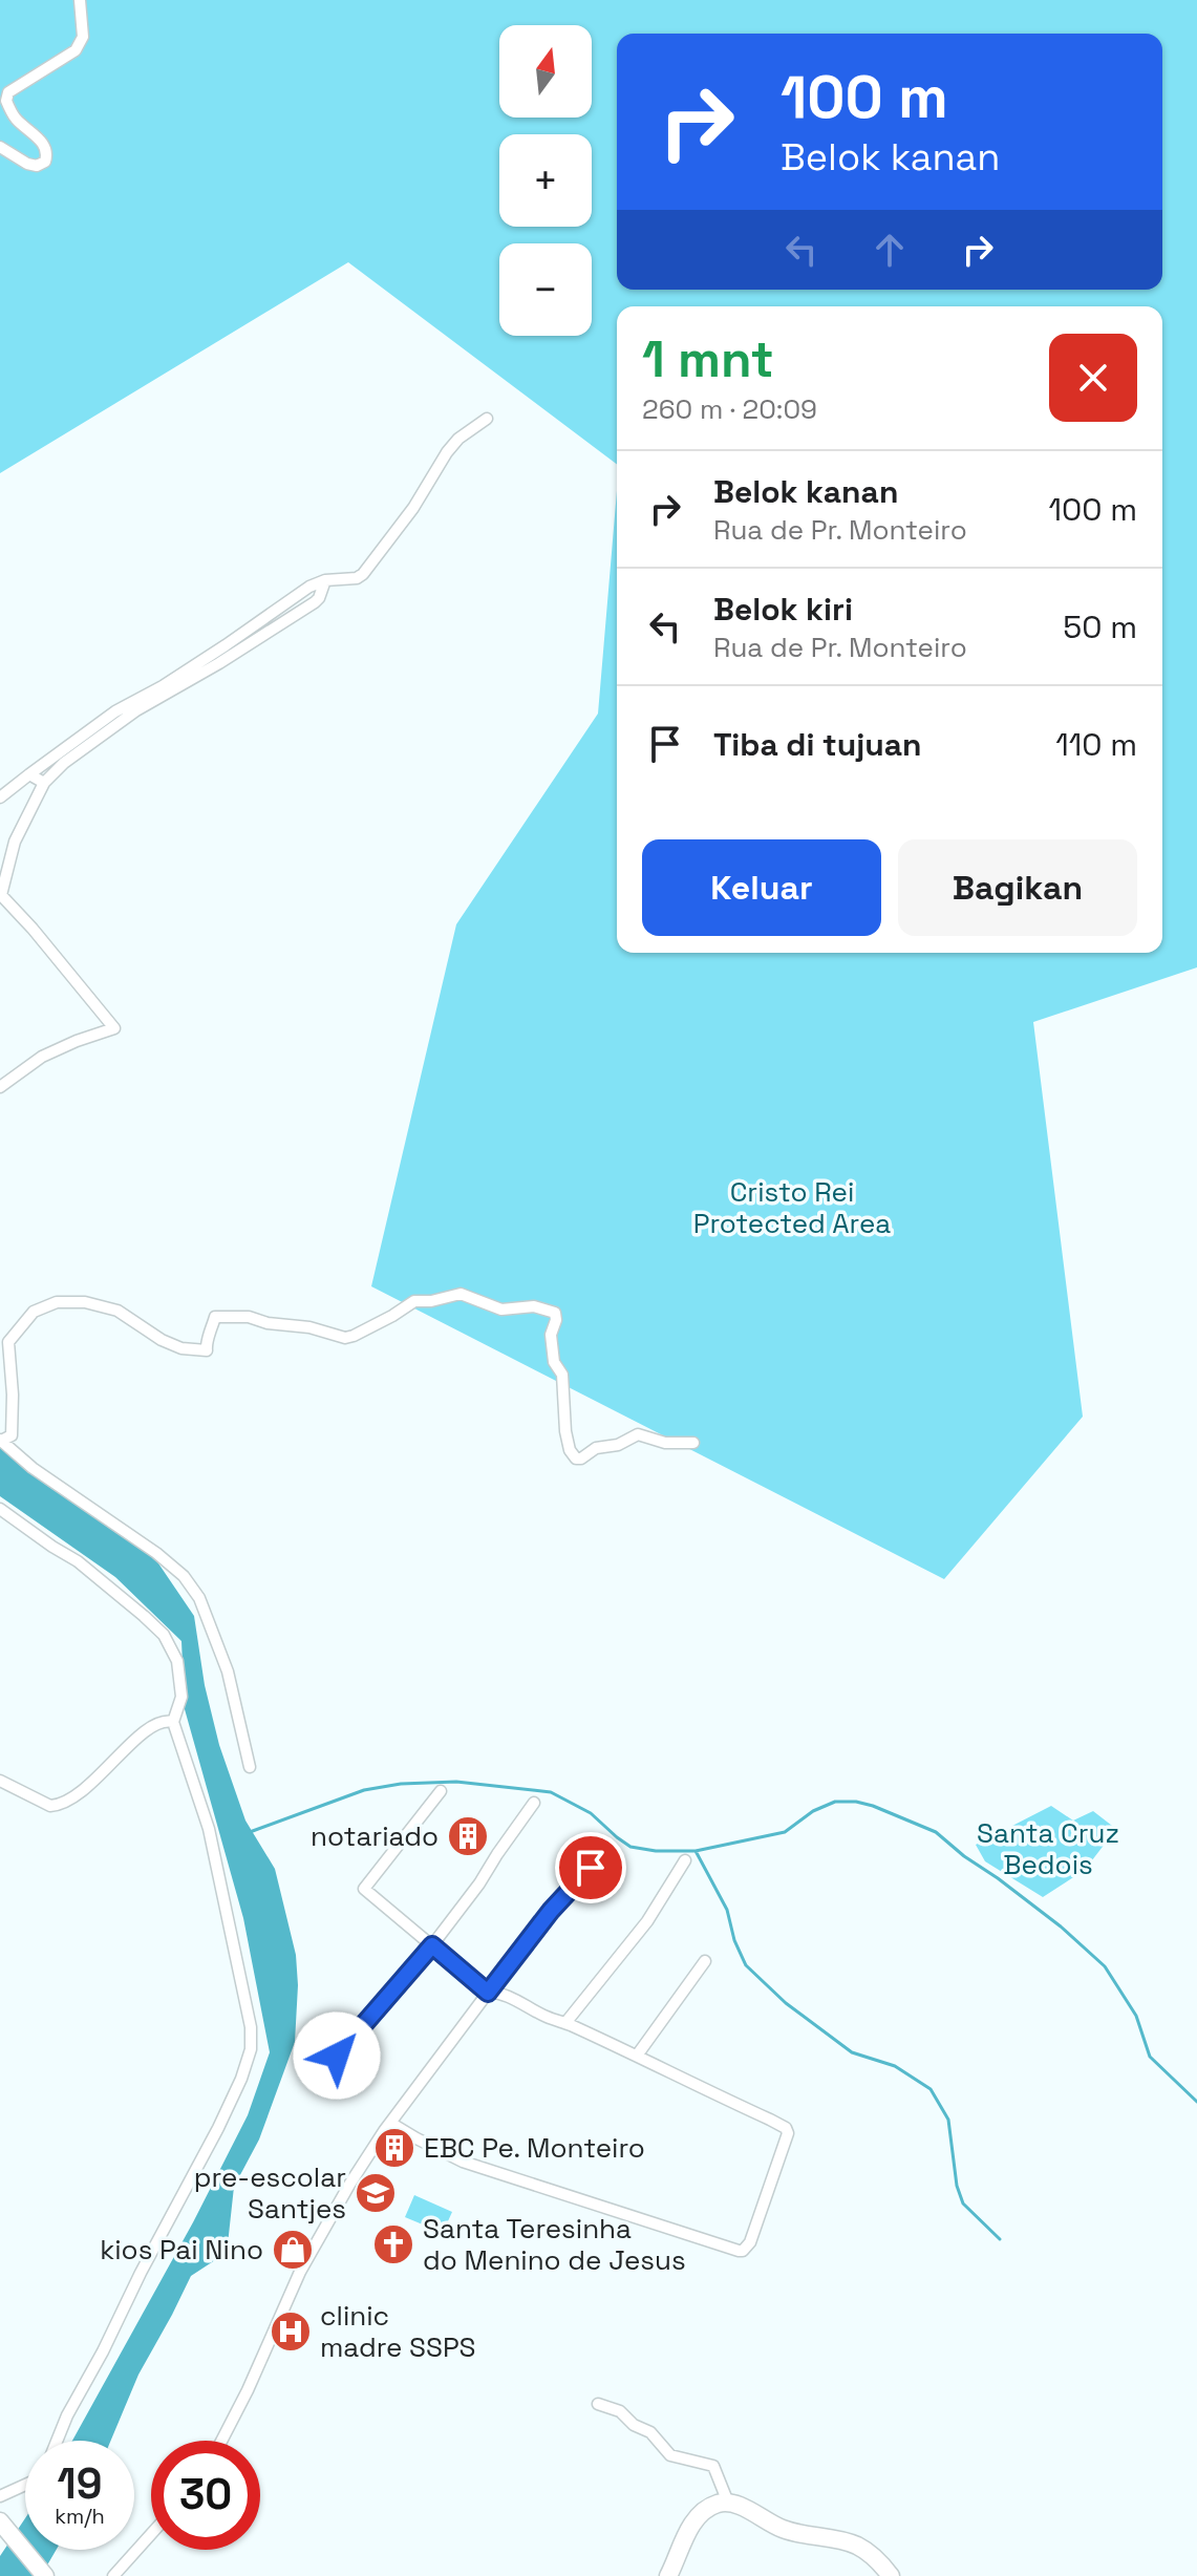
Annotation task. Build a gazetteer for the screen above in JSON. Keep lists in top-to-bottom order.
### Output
{
  "parks": ["Cristo Rei Protected Area", "Santa Cruz Bedois"],
  "places": {
    "building": ["notariado", "EBC Pe. Monteiro"],
    "school or university": ["pre-escolar Santjes"],
    "church": ["Santa Teresinha do Menino de Jesus"],
    "shop": ["kios Pai Nino"],
    "hospital": ["clinic madre SSPS"]
  },
  "north": "top",
  "page": {
    "map_buttons": ["+", "−"],
    "turn": ["100 m", "Belok kanan"],
    "heading": ["1 mnt", "260 m · 20:09"],
    "list": [
      {
        "name": "Belok kanan",
        "note": "Rua de Pr. Monteiro",
        "value": "100 m"
      },
      {
        "name": "Belok kiri",
        "note": "Rua de Pr. Monteiro",
        "value": "50 m"
      },
      {
        "name": "Tiba di tujuan",
        "value": "110 m"
      }
    ],
    "buttons": ["Keluar", "Bagikan"],
    "speed": "19 km/h",
    "limit": "30"
  }
}
